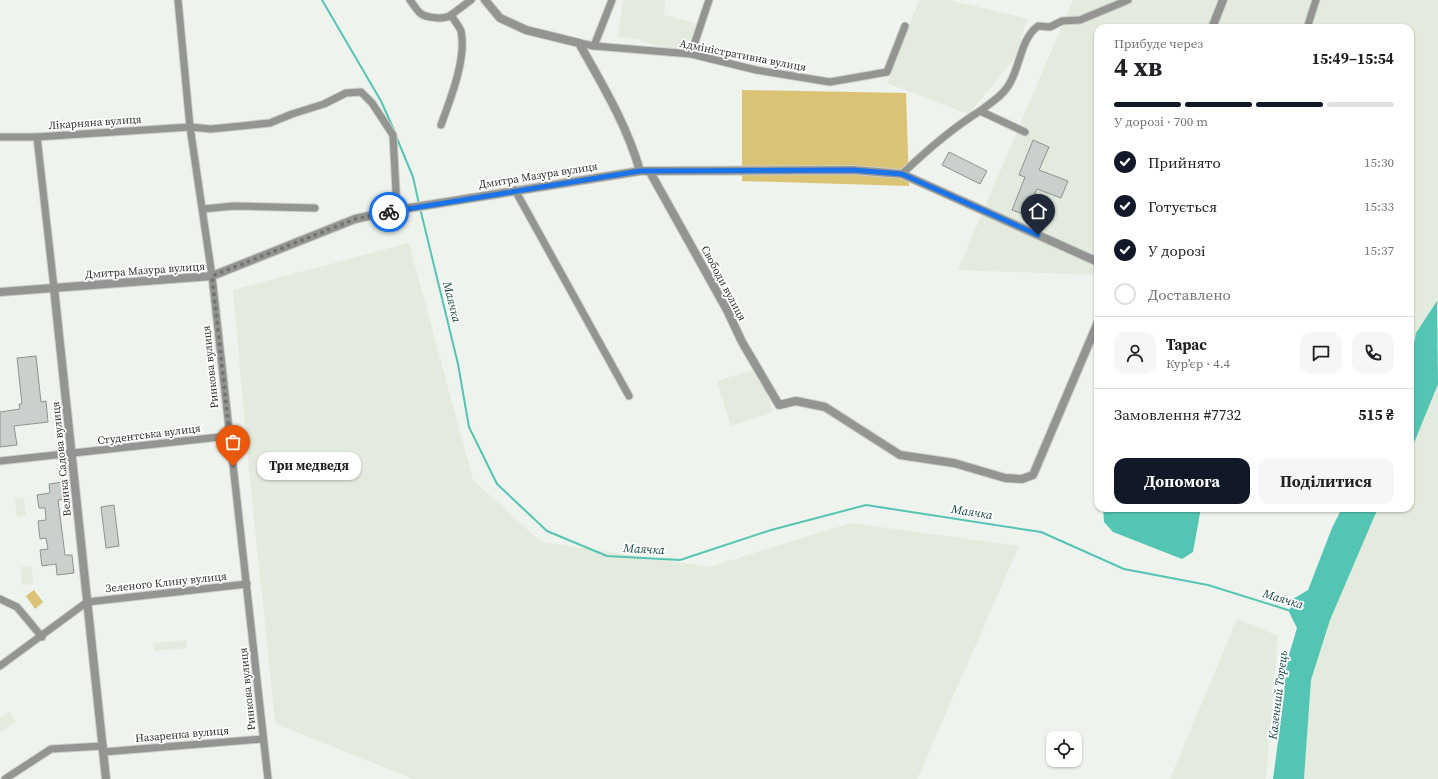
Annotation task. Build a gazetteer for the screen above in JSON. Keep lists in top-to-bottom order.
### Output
{
  "streets": {
    "street": [
      "Адміністративна вулиця",
      "Лікарняна вулиця",
      "Дмитра Мазура вулиця",
      "Свободи вулиця",
      "Ринкова вулиця",
      "Студентська вулиця",
      "Велика Садова вулиця",
      "Зеленого Клину вулиця",
      "Назаренка вулиця"
    ]
  },
  "crossings": [
    ["Лікарняна вулиця", "Дмитра Мазура вулиця"],
    ["Лікарняна вулиця", "Ринкова вулиця"],
    ["Лікарняна вулиця", "Велика Садова вулиця"],
    ["Дмитра Мазура вулиця", "Свободи вулиця"],
    ["Дмитра Мазура вулиця", "Ринкова вулиця"],
    ["Дмитра Мазура вулиця", "Велика Садова вулиця"],
    ["Ринкова вулиця", "Студентська вулиця"],
    ["Ринкова вулиця", "Зеленого Клину вулиця"],
    ["Ринкова вулиця", "Назаренка вулиця"],
    ["Студентська вулиця", "Велика Садова вулиця"],
    ["Велика Садова вулиця", "Зеленого Клину вулиця"],
    ["Велика Садова вулиця", "Назаренка вулиця"]
  ],
  "water": ["Маячка", "Казенний Торець"],
  "places": ["Три медведя"],
  "page": {
    "heading": ["4 хв", "Прибуде через", "15:49–15:54"],
    "panel": [
      "Тарас",
      "Кур’єр · 4.4",
      "Замовлення #7732",
      "515 ₴"
    ],
    "bar": "У дорозі · 700 m",
    "list": [
      ["Прийнято", "15:30"],
      ["Готується", "15:33"],
      ["У дорозі", "15:37"],
      "Доставлено"
    ],
    "buttons": ["Допомога", "Поділитися"],
    "bubble": "Три медведя"
  }
}
